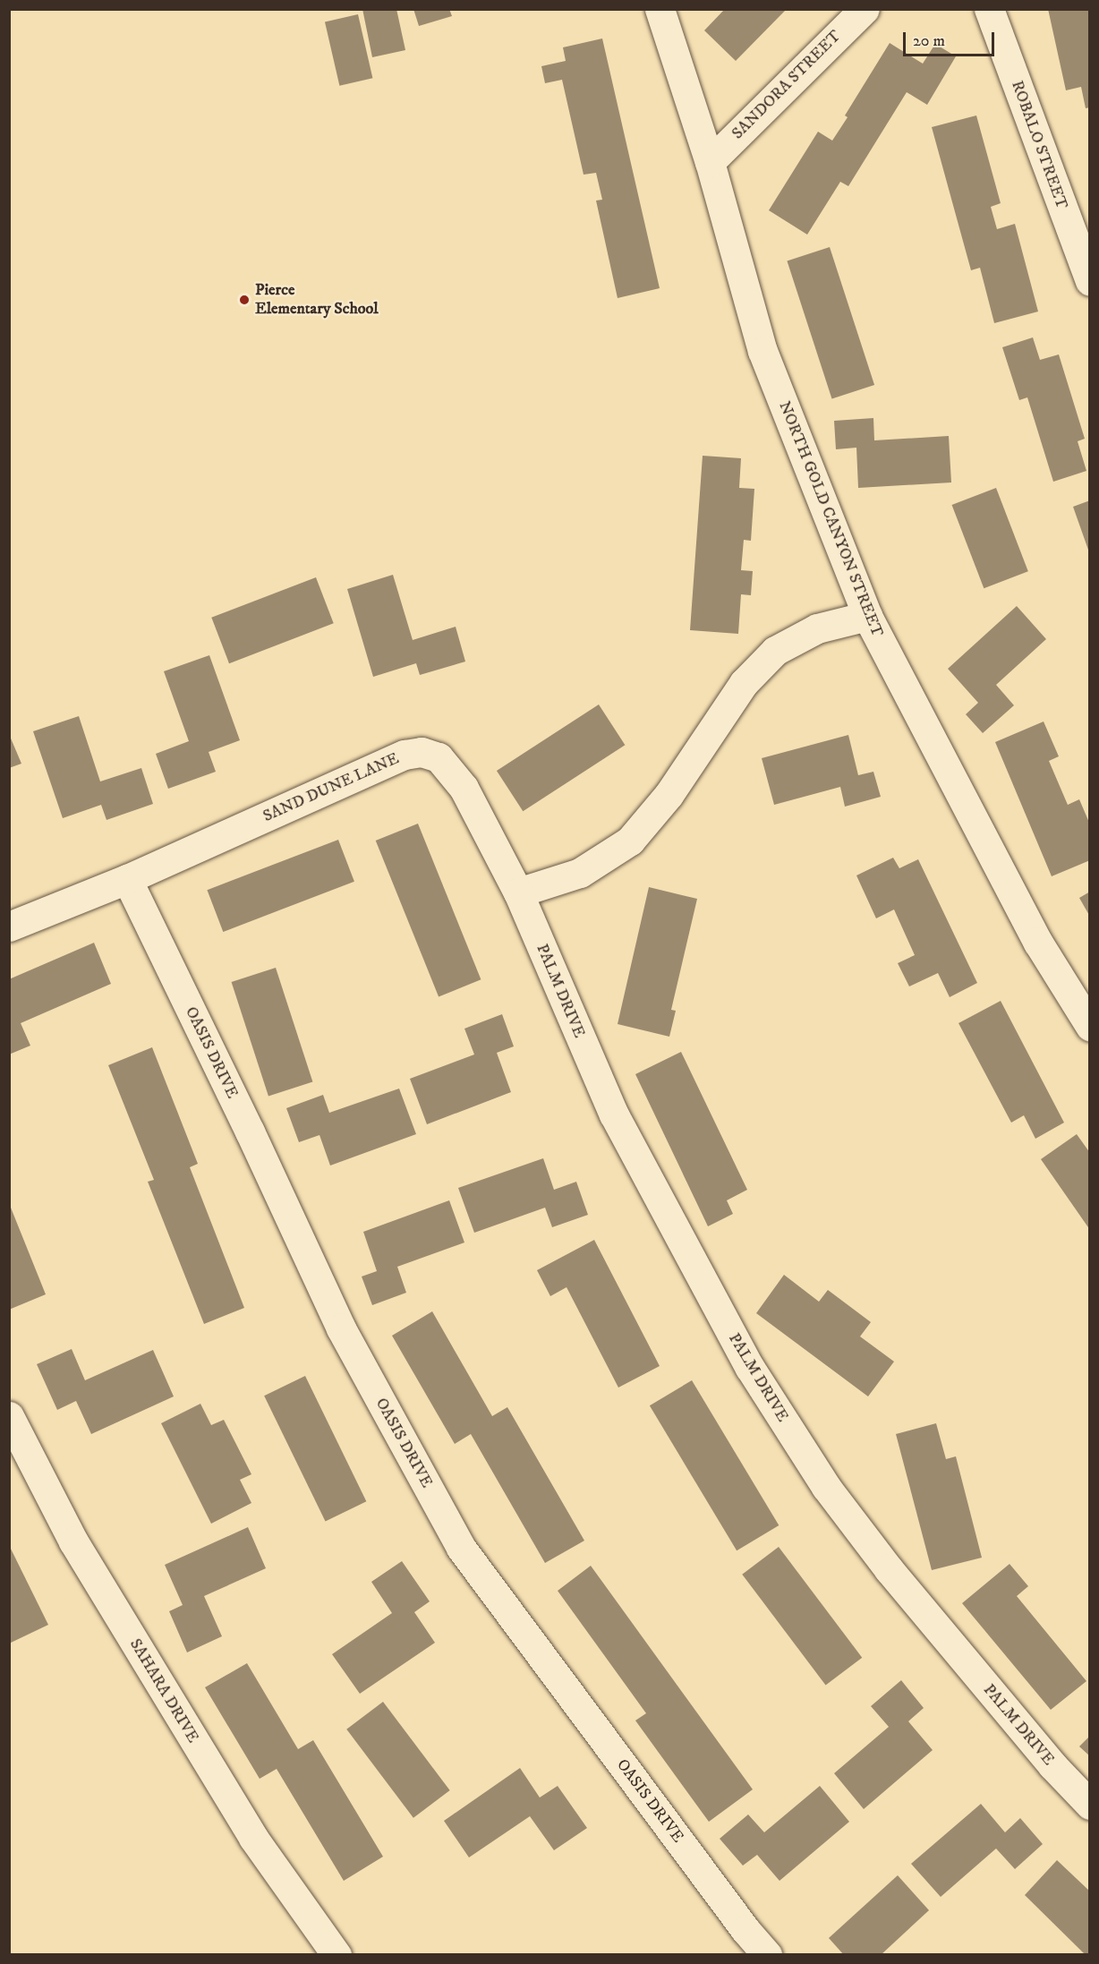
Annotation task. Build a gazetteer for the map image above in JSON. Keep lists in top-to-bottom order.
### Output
{
  "streets": {
    "street": [
      "SANDORA STREET",
      "ROBALO STREET",
      "NORTH GOLD CANYON STREET",
      "SAND DUNE LANE",
      "PALM DRIVE",
      "OASIS DRIVE",
      "SAHARA DRIVE"
    ]
  },
  "crossings": [
    ["SANDORA STREET", "NORTH GOLD CANYON STREET"],
    ["SAND DUNE LANE", "PALM DRIVE"],
    ["SAND DUNE LANE", "OASIS DRIVE"]
  ],
  "places": ["Pierce Elementary School"],
  "scale_bar": "20 m"
}
